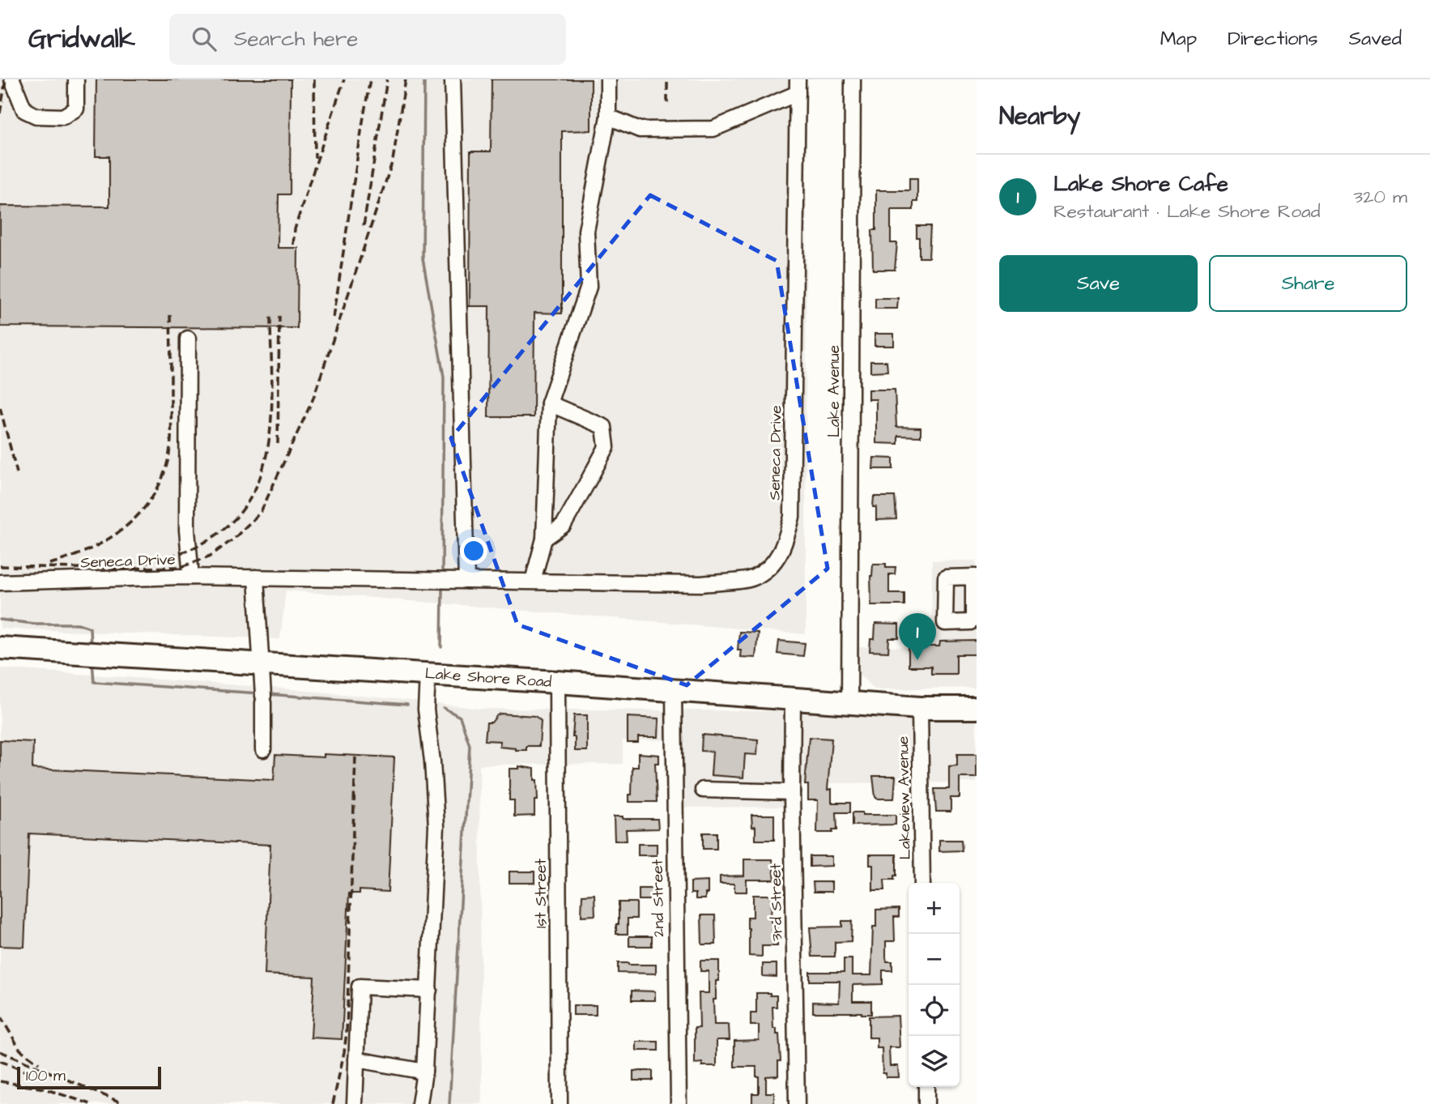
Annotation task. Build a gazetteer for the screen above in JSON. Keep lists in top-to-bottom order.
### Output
{
  "streets": {
    "highway": ["Lake Shore Road"],
    "street": [
      "Lake Avenue",
      "Seneca Drive",
      "Lakeview Avenue",
      "1st Street",
      "2nd Street",
      "3rd Street"
    ]
  },
  "crossings": [
    ["Lake Avenue", "Lake Shore Road"],
    ["Lake Shore Road", "Lakeview Avenue"],
    ["Lake Shore Road", "1st Street"],
    ["Lake Shore Road", "2nd Street"],
    ["Lake Shore Road", "3rd Street"]
  ],
  "scale_bar": "100 m",
  "page": {
    "header": "Gridwalk",
    "search": "Search here",
    "nav": ["Map", "Directions", "Saved"],
    "heading": "Nearby",
    "list": [
      {
        "mark": "1",
        "name": "Lake Shore Cafe",
        "note": "Restaurant · Lake Shore Road",
        "value": "320 m"
      }
    ],
    "buttons": ["Save", "Share"],
    "pins": "1",
    "map_buttons": ["+", "−"],
    "scale": "100 m"
  }
}
